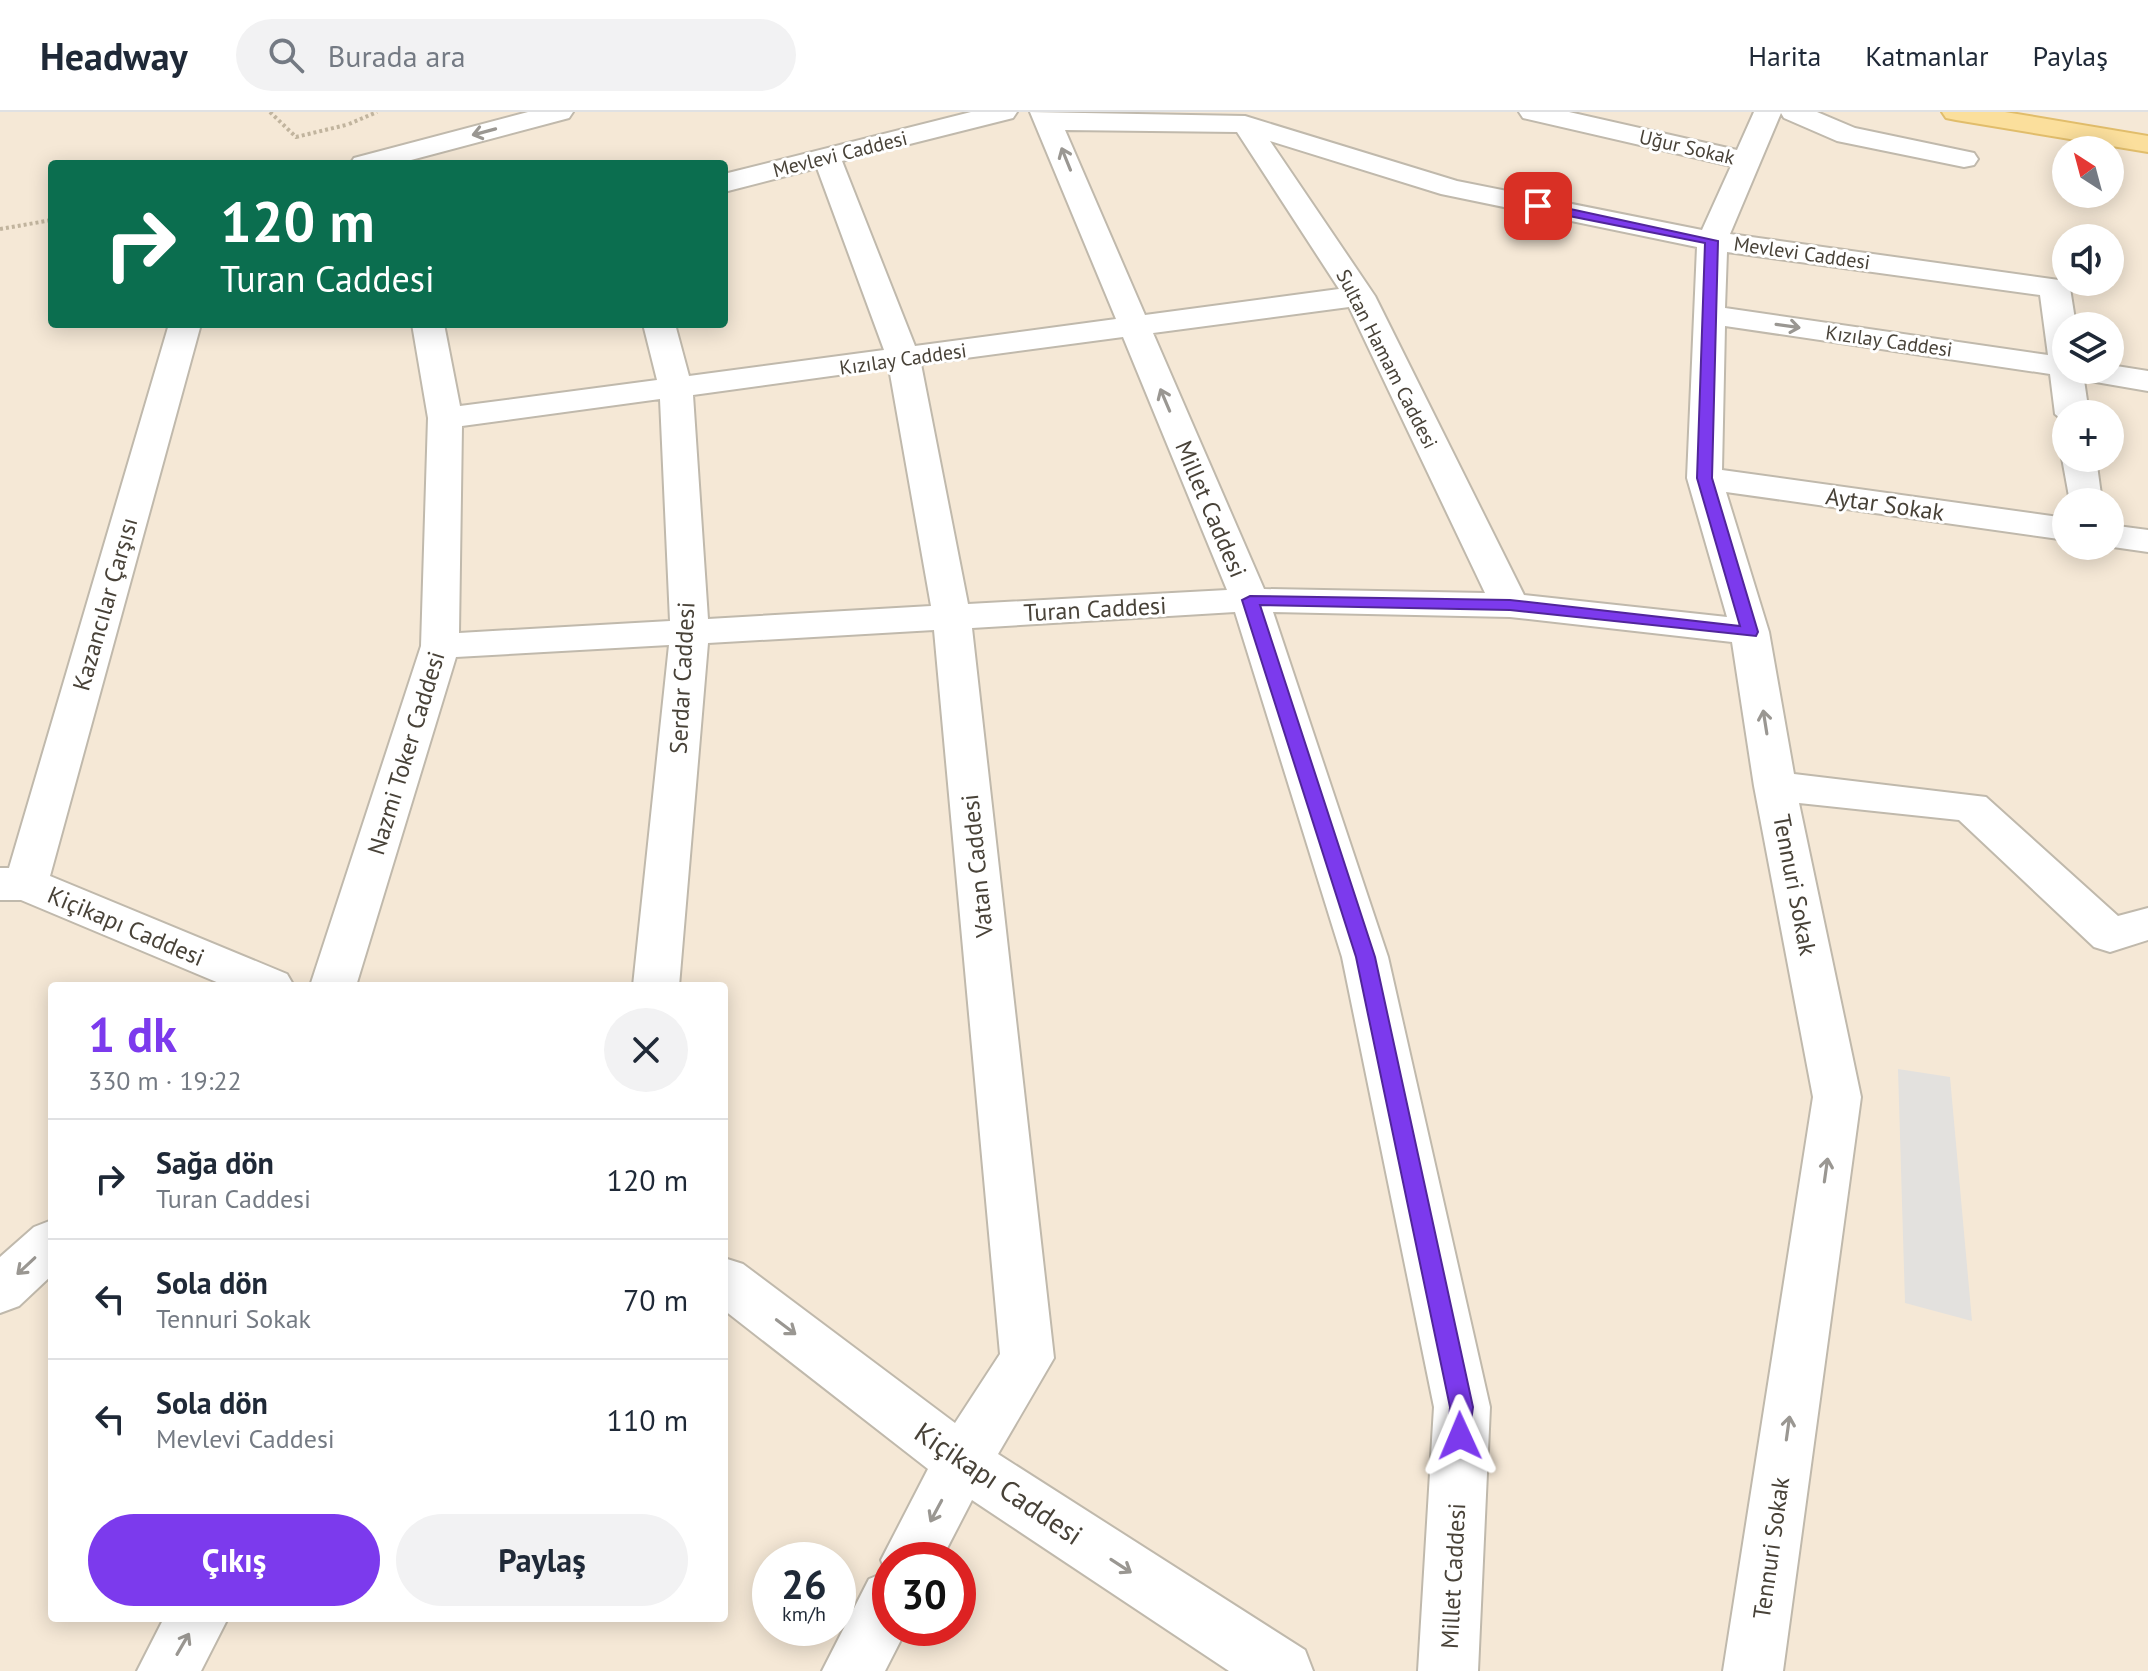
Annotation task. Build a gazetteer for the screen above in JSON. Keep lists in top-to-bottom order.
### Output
{
  "streets": {
    "street": [
      "Uğur Sokak",
      "Mevlevi Caddesi",
      "Kızılay Caddesi",
      "Sultan Hamam Caddesi",
      "Aytar Sokak",
      "Millet Caddesi",
      "Kazancılar Çarşısı",
      "Turan Caddesi",
      "Serdar Caddesi",
      "Nazmi Toker Caddesi",
      "Vatan Caddesi",
      "Tennuri Sokak",
      "Kiçikapı Caddesi"
    ]
  },
  "crossings": [
    ["Uğur Sokak", "Tennuri Sokak"],
    ["Mevlevi Caddesi", "Sultan Hamam Caddesi"],
    ["Mevlevi Caddesi", "Millet Caddesi"],
    ["Mevlevi Caddesi", "Vatan Caddesi"],
    ["Mevlevi Caddesi", "Tennuri Sokak"],
    ["Kızılay Caddesi", "Sultan Hamam Caddesi"],
    ["Kızılay Caddesi", "Millet Caddesi"],
    ["Kızılay Caddesi", "Serdar Caddesi"],
    ["Kızılay Caddesi", "Nazmi Toker Caddesi"],
    ["Kızılay Caddesi", "Vatan Caddesi"],
    ["Kızılay Caddesi", "Tennuri Sokak"],
    ["Sultan Hamam Caddesi", "Turan Caddesi"],
    ["Aytar Sokak", "Tennuri Sokak"],
    ["Millet Caddesi", "Turan Caddesi"],
    ["Kazancılar Çarşısı", "Kiçikapı Caddesi"],
    ["Turan Caddesi", "Serdar Caddesi"],
    ["Turan Caddesi", "Nazmi Toker Caddesi"],
    ["Turan Caddesi", "Vatan Caddesi"],
    ["Turan Caddesi", "Tennuri Sokak"],
    ["Vatan Caddesi", "Kiçikapı Caddesi"]
  ],
  "one_way": ["Tennuri Sokak", "Kiçikapı Caddesi"],
  "north": "top left",
  "page": {
    "header": "Headway",
    "search": "Burada ara",
    "nav": ["Harita", "Katmanlar", "Paylaş"],
    "map_buttons": ["+", "−"],
    "turn": ["120 m", "Turan Caddesi"],
    "heading": ["1 dk", "330 m · 19:22"],
    "list": [
      {
        "name": "Sağa dön",
        "note": "Turan Caddesi",
        "value": "120 m"
      },
      {
        "name": "Sola dön",
        "note": "Tennuri Sokak",
        "value": "70 m"
      },
      {
        "name": "Sola dön",
        "note": "Mevlevi Caddesi",
        "value": "110 m"
      }
    ],
    "buttons": ["Çıkış", "Paylaş"],
    "speed": "26 km/h",
    "limit": "30"
  }
}
